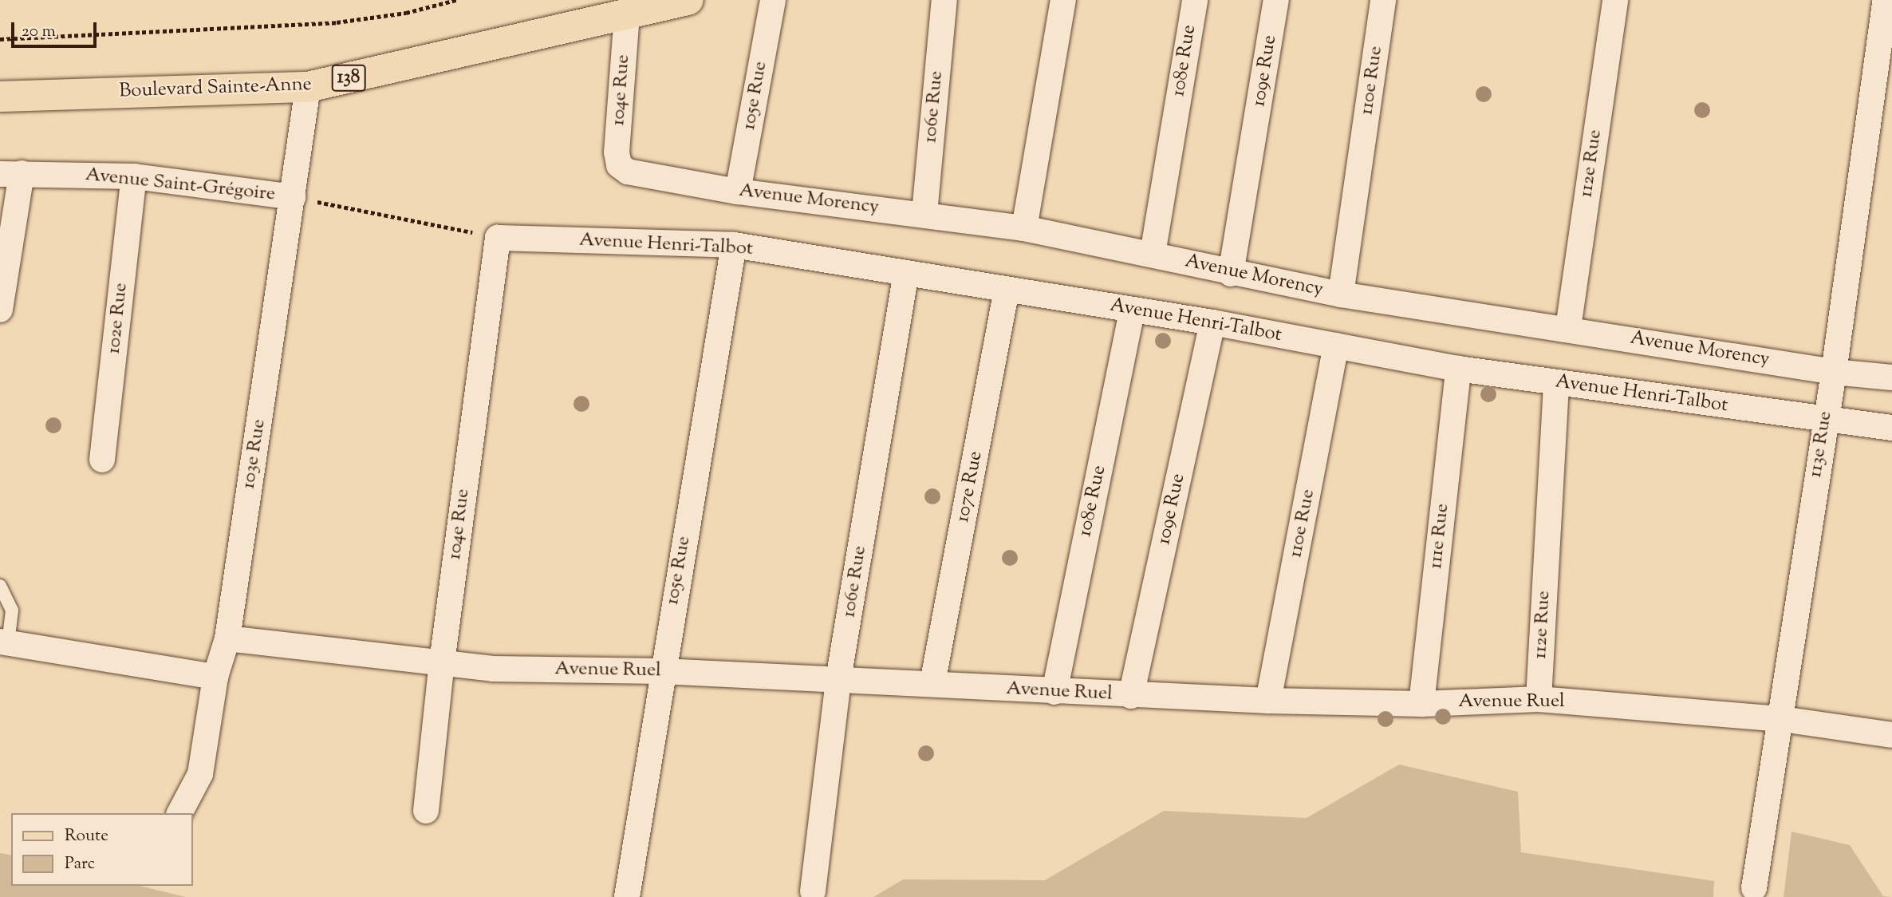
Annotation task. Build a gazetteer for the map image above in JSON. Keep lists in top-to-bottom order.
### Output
{
  "streets": {
    "main road": ["138", "Boulevard Sainte-Anne"],
    "street": [
      "108e Rue",
      "109e Rue",
      "110e Rue",
      "104e Rue",
      "105e Rue",
      "106e Rue",
      "112e Rue",
      "Avenue Saint-Grégoire",
      "Avenue Morency",
      "Avenue Henri-Talbot",
      "102e Rue",
      "113e Rue",
      "103e Rue",
      "107e Rue",
      "111e Rue",
      "Avenue Ruel"
    ]
  },
  "crossings": [
    ["108e Rue", "Avenue Morency"],
    ["108e Rue", "Avenue Henri-Talbot"],
    ["108e Rue", "Avenue Ruel"],
    ["109e Rue", "Avenue Morency"],
    ["109e Rue", "Avenue Henri-Talbot"],
    ["109e Rue", "Avenue Ruel"],
    ["110e Rue", "Avenue Morency"],
    ["110e Rue", "Avenue Henri-Talbot"],
    ["110e Rue", "Avenue Ruel"],
    ["Boulevard Sainte-Anne", "104e Rue"],
    ["Boulevard Sainte-Anne", "103e Rue"],
    ["104e Rue", "Avenue Morency"],
    ["104e Rue", "Avenue Henri-Talbot"],
    ["104e Rue", "Avenue Ruel"],
    ["105e Rue", "Avenue Morency"],
    ["105e Rue", "Avenue Henri-Talbot"],
    ["105e Rue", "Avenue Ruel"],
    ["106e Rue", "Avenue Morency"],
    ["106e Rue", "Avenue Henri-Talbot"],
    ["106e Rue", "Avenue Ruel"],
    ["112e Rue", "Avenue Morency"],
    ["112e Rue", "Avenue Henri-Talbot"],
    ["112e Rue", "Avenue Ruel"],
    ["Avenue Saint-Grégoire", "102e Rue"],
    ["Avenue Saint-Grégoire", "103e Rue"],
    ["Avenue Morency", "113e Rue"],
    ["Avenue Henri-Talbot", "113e Rue"],
    ["Avenue Henri-Talbot", "107e Rue"],
    ["Avenue Henri-Talbot", "111e Rue"],
    ["113e Rue", "Avenue Ruel"],
    ["103e Rue", "Avenue Ruel"],
    ["107e Rue", "Avenue Ruel"],
    ["111e Rue", "Avenue Ruel"]
  ],
  "legend": ["Route", "Parc"],
  "scale_bar": "20 m"
}
